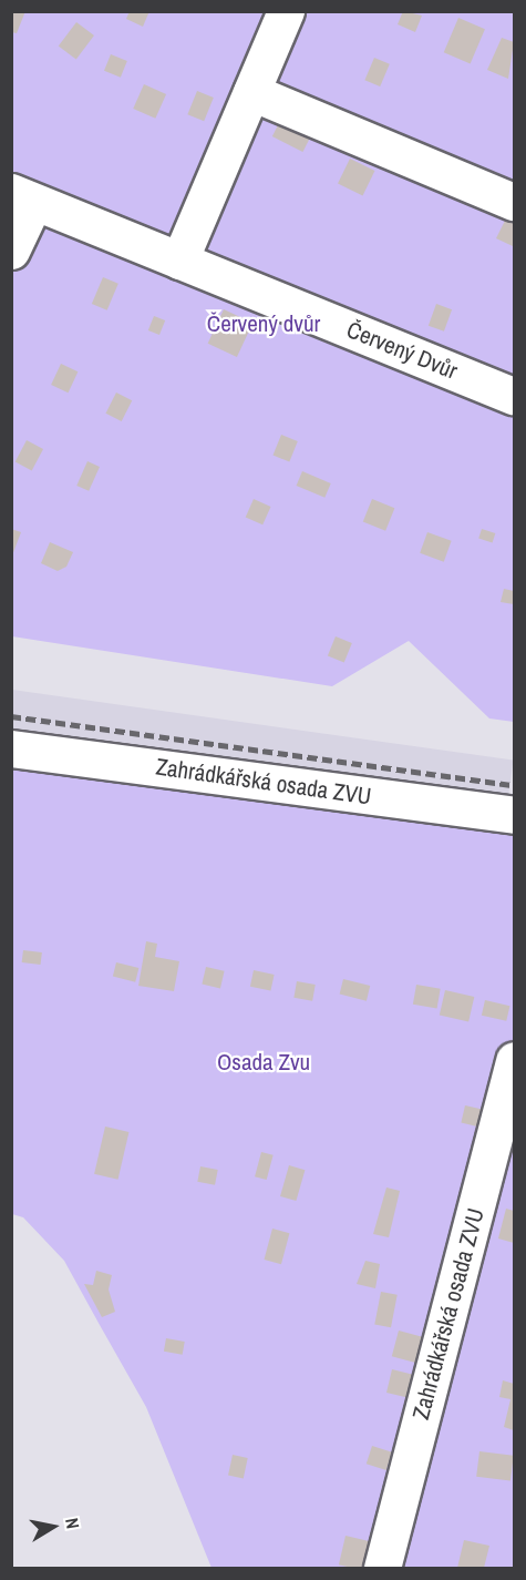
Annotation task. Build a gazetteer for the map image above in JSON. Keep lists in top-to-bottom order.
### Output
{
  "streets": {
    "street": ["Červený Dvůr", "Zahrádkářská osada ZVU"]
  },
  "parks": ["Červený dvůr", "Osada Zvu"],
  "north": "right"
}
